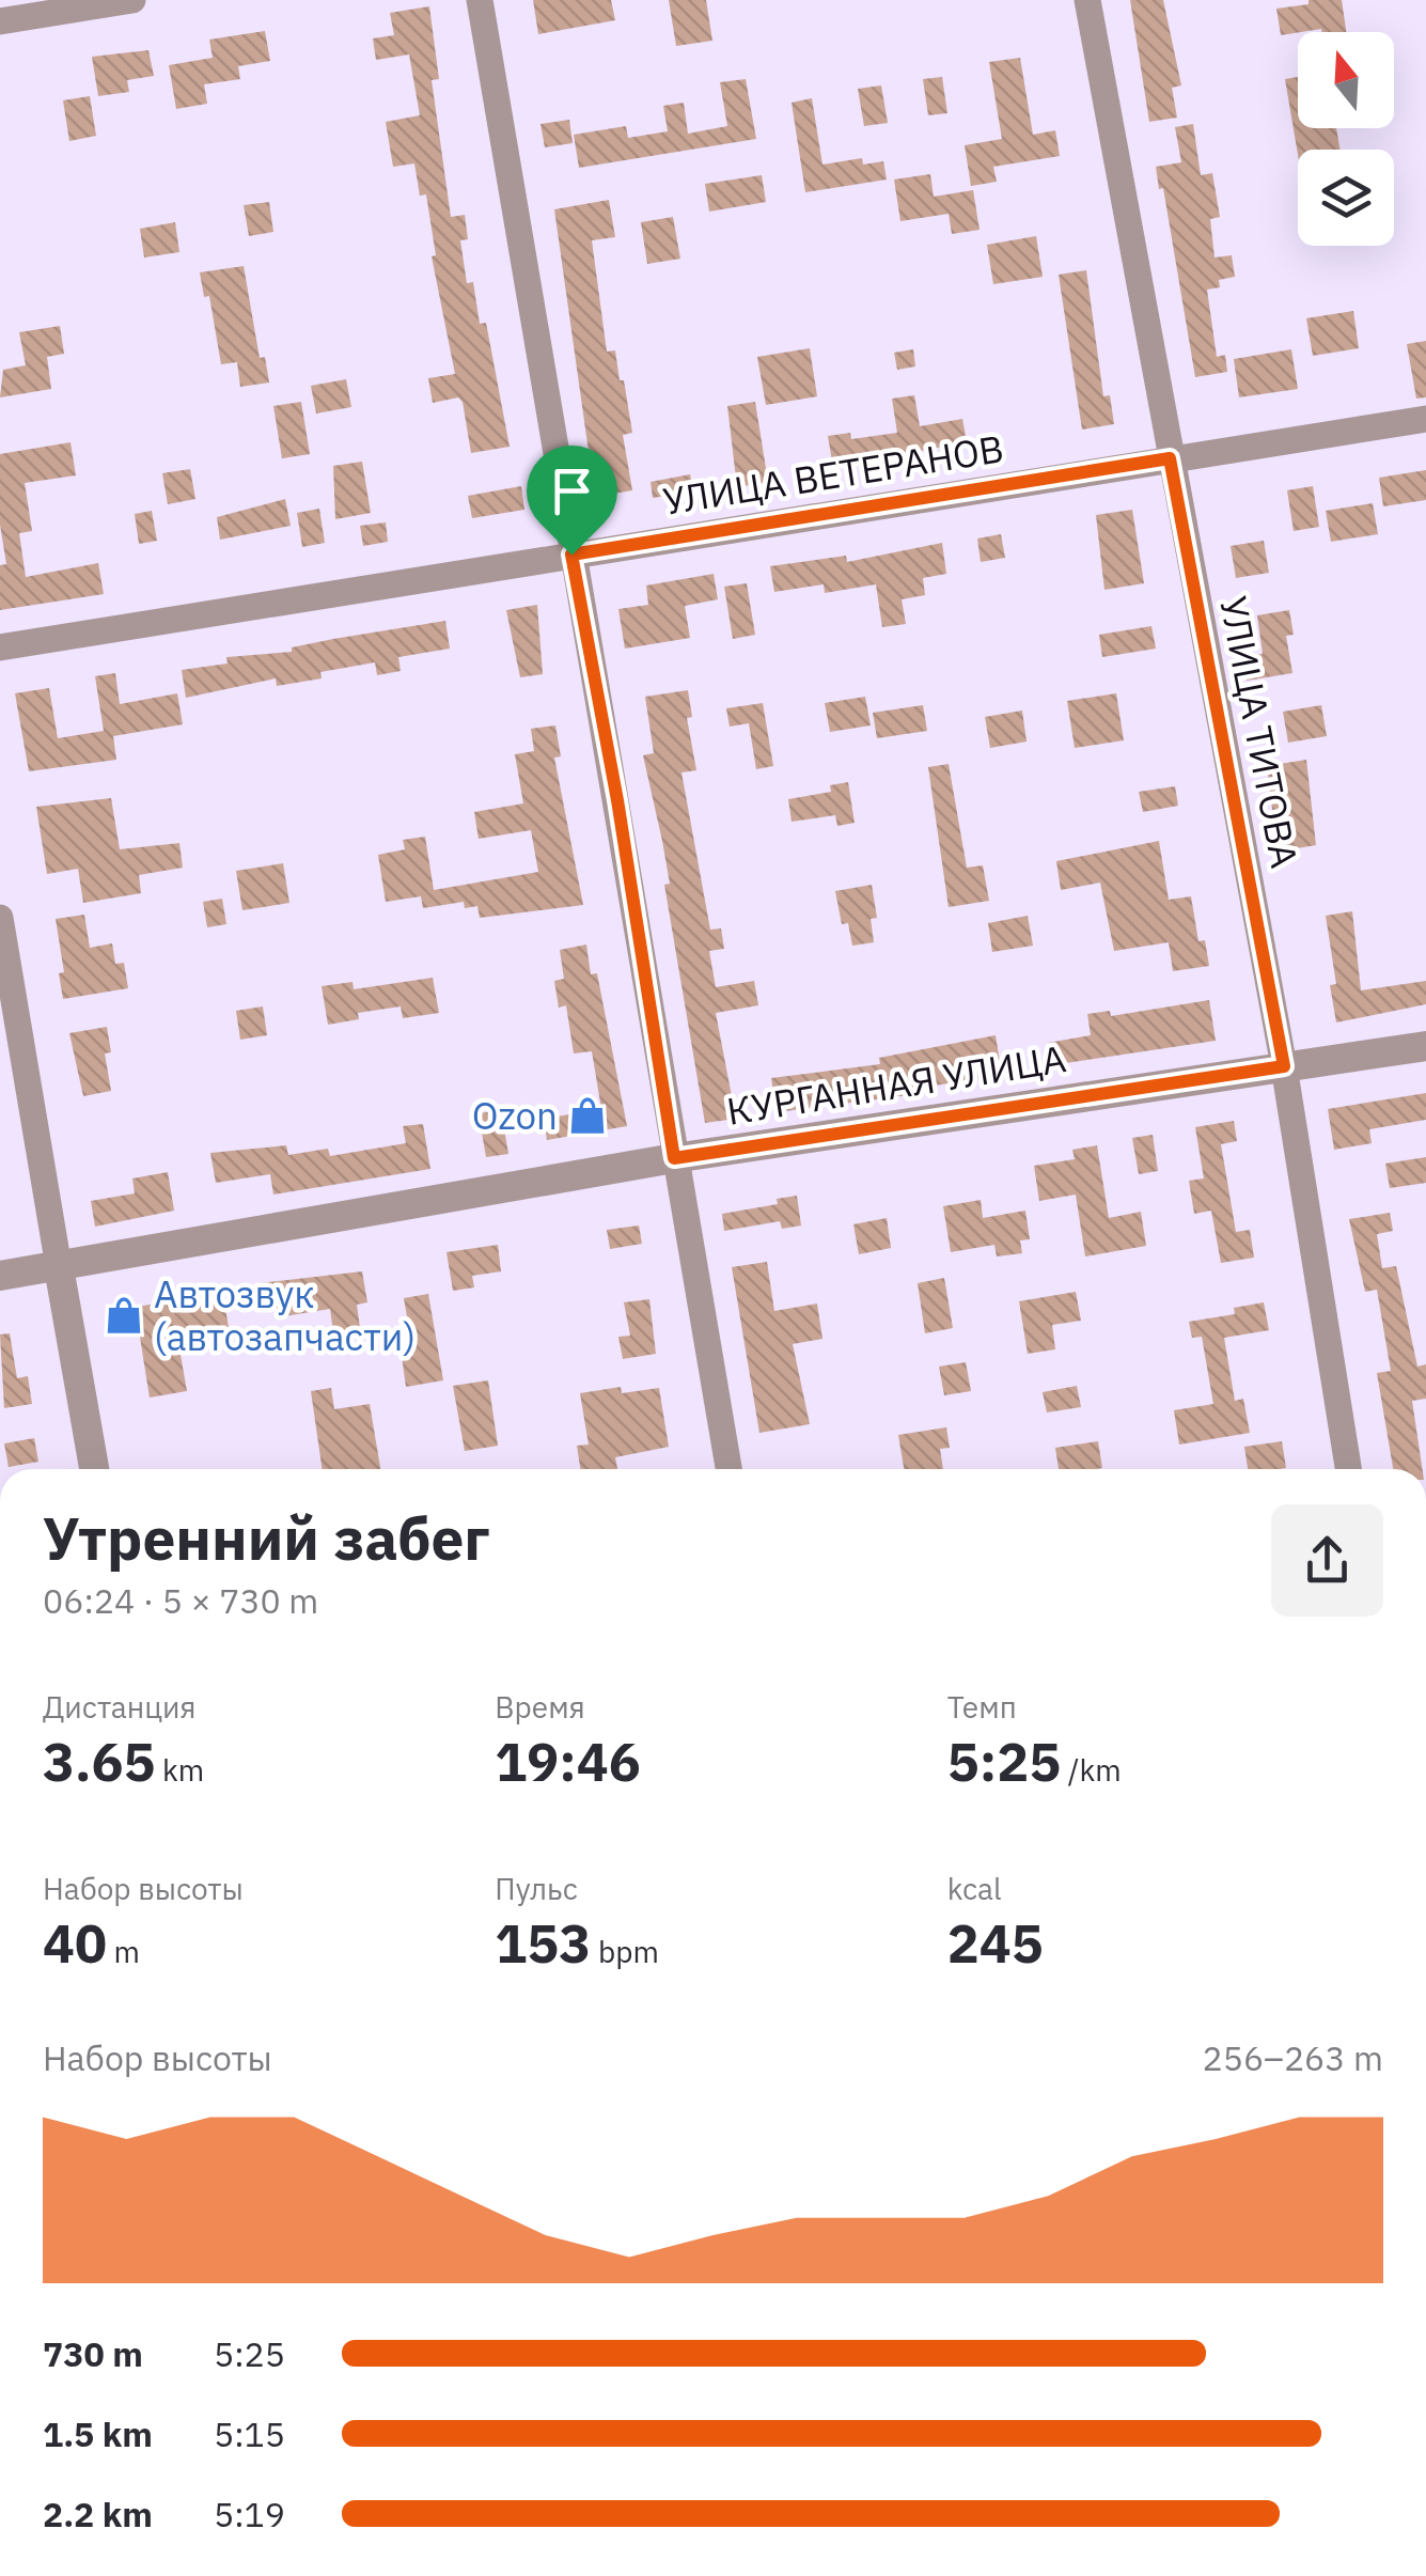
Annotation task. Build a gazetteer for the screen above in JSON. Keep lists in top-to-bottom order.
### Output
{
  "streets": {
    "street": ["УЛИЦА ВЕТЕРАНОВ", "УЛИЦА ТИТОВА", "КУРГАННАЯ УЛИЦА"]
  },
  "crossings": [
    ["УЛИЦА ВЕТЕРАНОВ", "УЛИЦА ТИТОВА"],
    ["УЛИЦА ТИТОВА", "КУРГАННАЯ УЛИЦА"]
  ],
  "places": {
    "shop": ["Ozon", "Автозвук (автозапчасти)"]
  },
  "north": "top",
  "page": {
    "heading": ["Утренний забег", "06:24 · 5 × 730 m"],
    "stats": [
      ["Дистанция", "3.65 km"],
      ["Время", "19:46"],
      ["Темп", "5:25 /km"],
      ["Набор высоты", "40 m"],
      ["Пульс", "153 bpm"],
      ["kcal", "245"]
    ],
    "chart": ["Набор высоты", "256–263 m"],
    "list": [
      {
        "name": "730 m",
        "note": "5:25"
      },
      {
        "name": "1.5 km",
        "note": "5:15"
      },
      {
        "name": "2.2 km",
        "note": "5:19"
      }
    ]
  }
}
